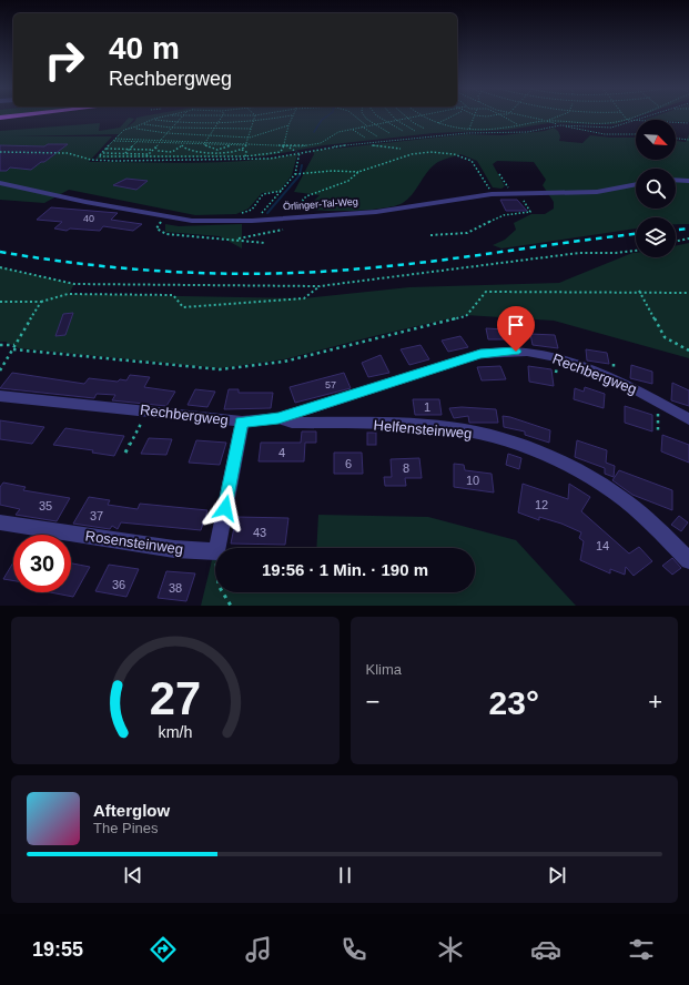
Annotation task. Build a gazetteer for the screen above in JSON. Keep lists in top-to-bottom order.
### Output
{
  "streets": {
    "street": [
      "Örlinger-Tal-Weg",
      "Rechbergweg",
      "Helfensteinweg",
      "Rosensteinweg"
    ]
  },
  "crossings": [
    ["Rechbergweg", "Helfensteinweg"]
  ],
  "house_numbers": [
    "40",
    "57",
    "1",
    "4",
    "6",
    "8",
    "10",
    "12",
    "35",
    "37",
    "43",
    "14",
    "36",
    "38"
  ],
  "north": "bottom right",
  "page": {
    "turn": ["40 m", "Rechbergweg"],
    "limit": "30",
    "trip": "19:56 · 1 Min. · 190 m",
    "tile": "Klima",
    "heat": ["−", "23°", "+"],
    "song": ["Afterglow", "The Pines"],
    "tabs": "19:55",
    "gauge": ["27", "km/h"]
  }
}
